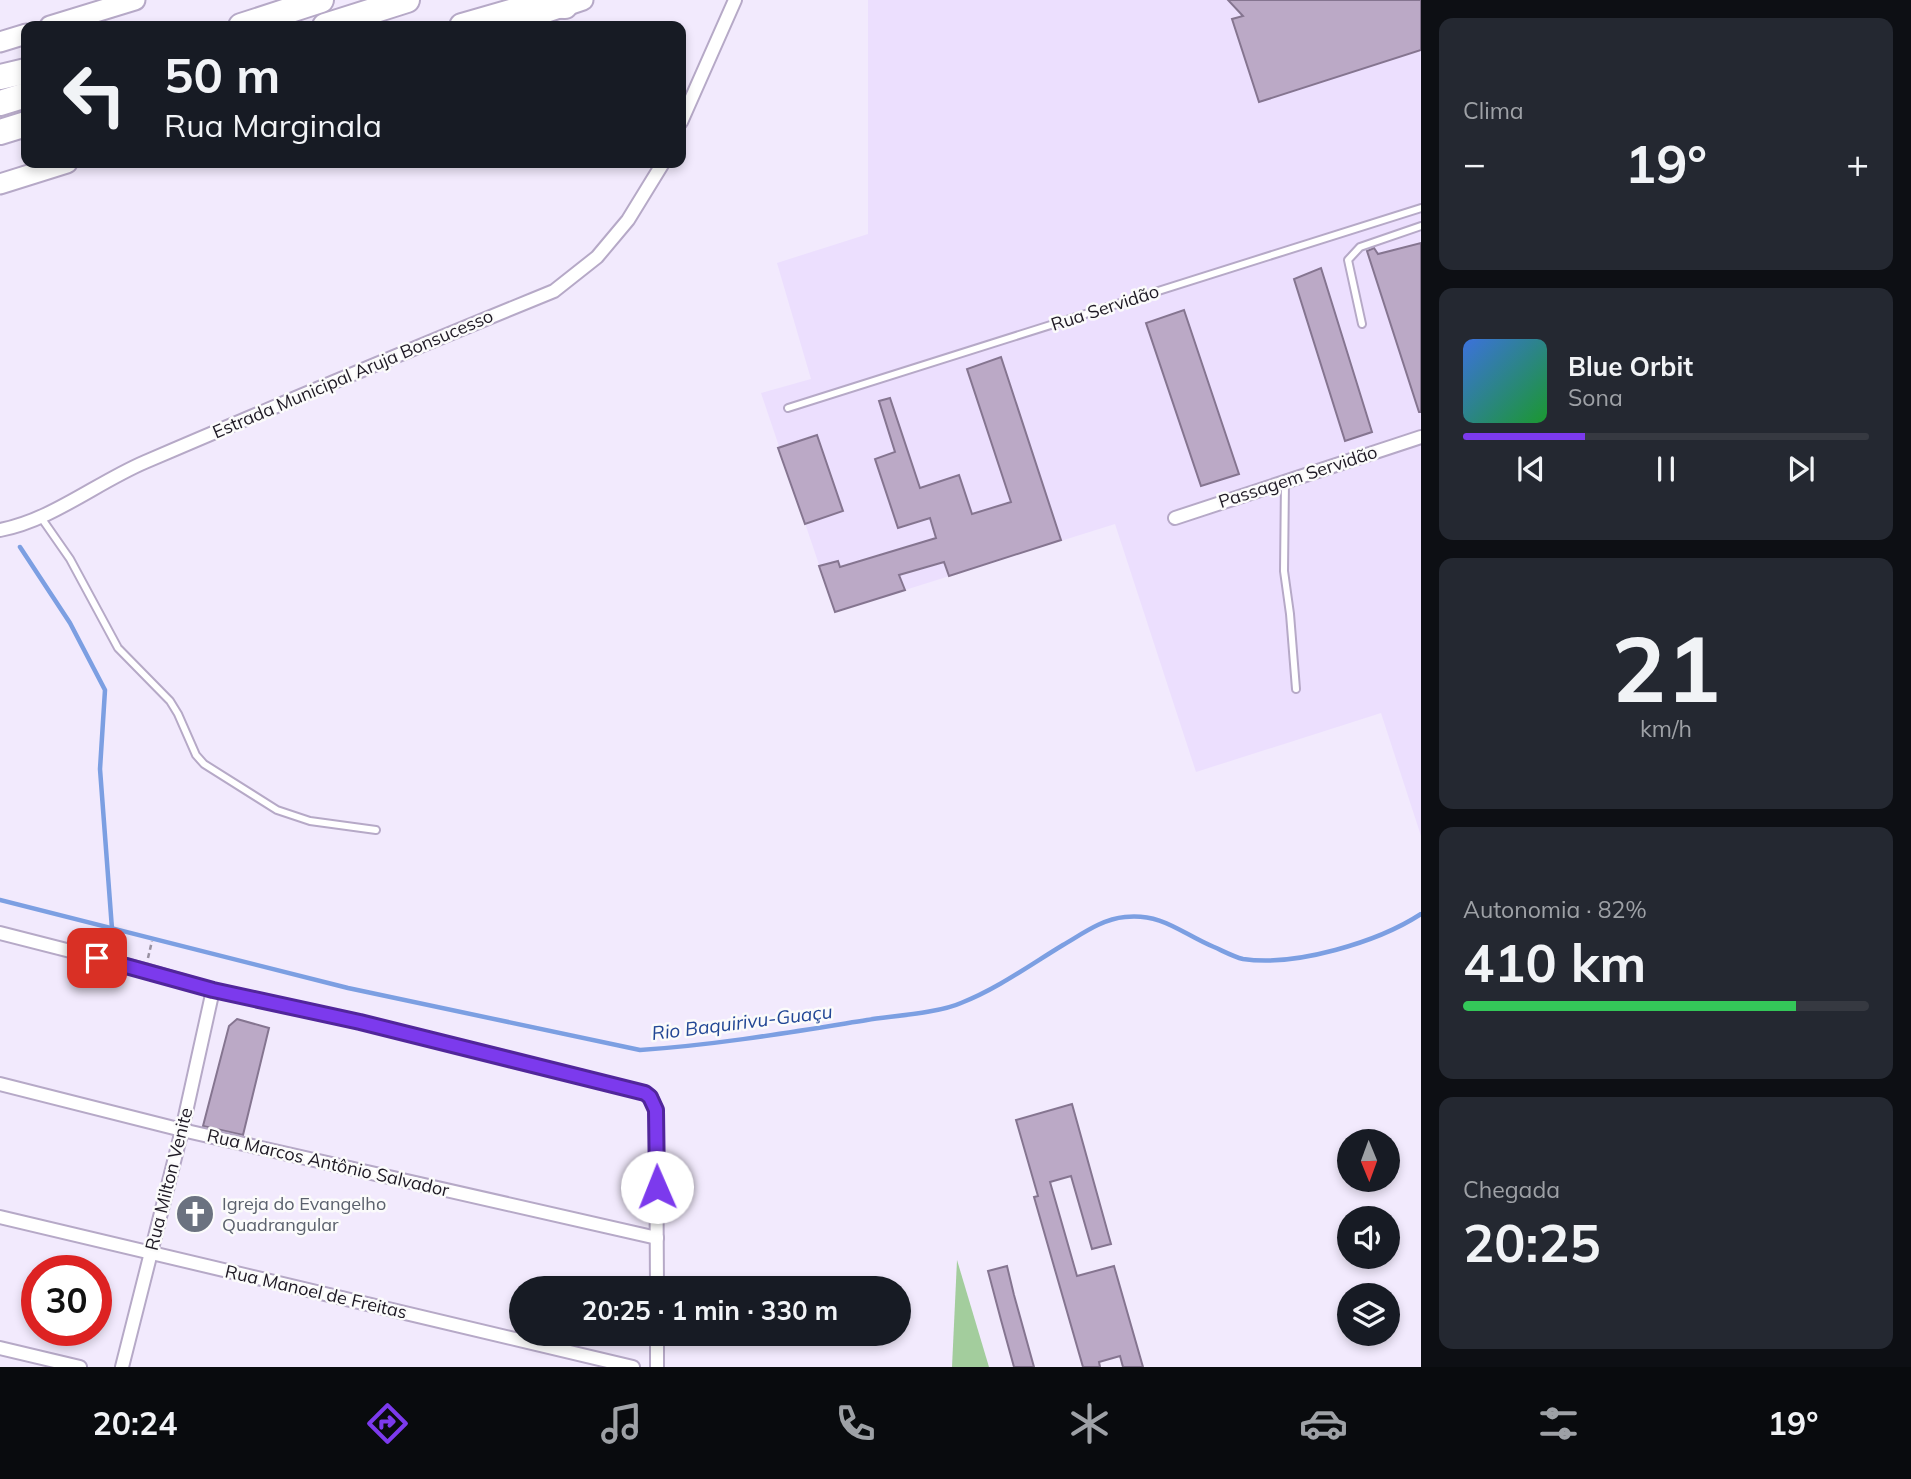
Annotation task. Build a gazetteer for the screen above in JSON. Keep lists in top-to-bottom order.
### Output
{
  "streets": {
    "street": [
      "Estrada Municipal Aruja Bonsucesso",
      "Passagem Servidão",
      "Rua Marcos Antônio Salvador",
      "Rua Milton Venite",
      "Rua Manoel de Freitas"
    ],
    "lane": ["Rua Servidão"]
  },
  "crossings": [
    ["Rua Marcos Antônio Salvador", "Rua Milton Venite"],
    ["Rua Milton Venite", "Rua Manoel de Freitas"]
  ],
  "water": ["Rio Baquirivu-Guaçu"],
  "places": {
    "church": ["Igreja do Evangelho Quadrangular"]
  },
  "north": "bottom",
  "page": {
    "tile": [
      "Clima",
      ["21", "km/h"],
      ["Autonomia · 82%", "410 km"],
      ["Chegada", "20:25"]
    ],
    "turn": ["50 m", "Rua Marginala"],
    "heat": ["−", "19°", "+"],
    "song": ["Blue Orbit", "Sona"],
    "limit": "30",
    "trip": "20:25 · 1 min · 330 m",
    "tabs": ["20:24", "19°"]
  }
}
